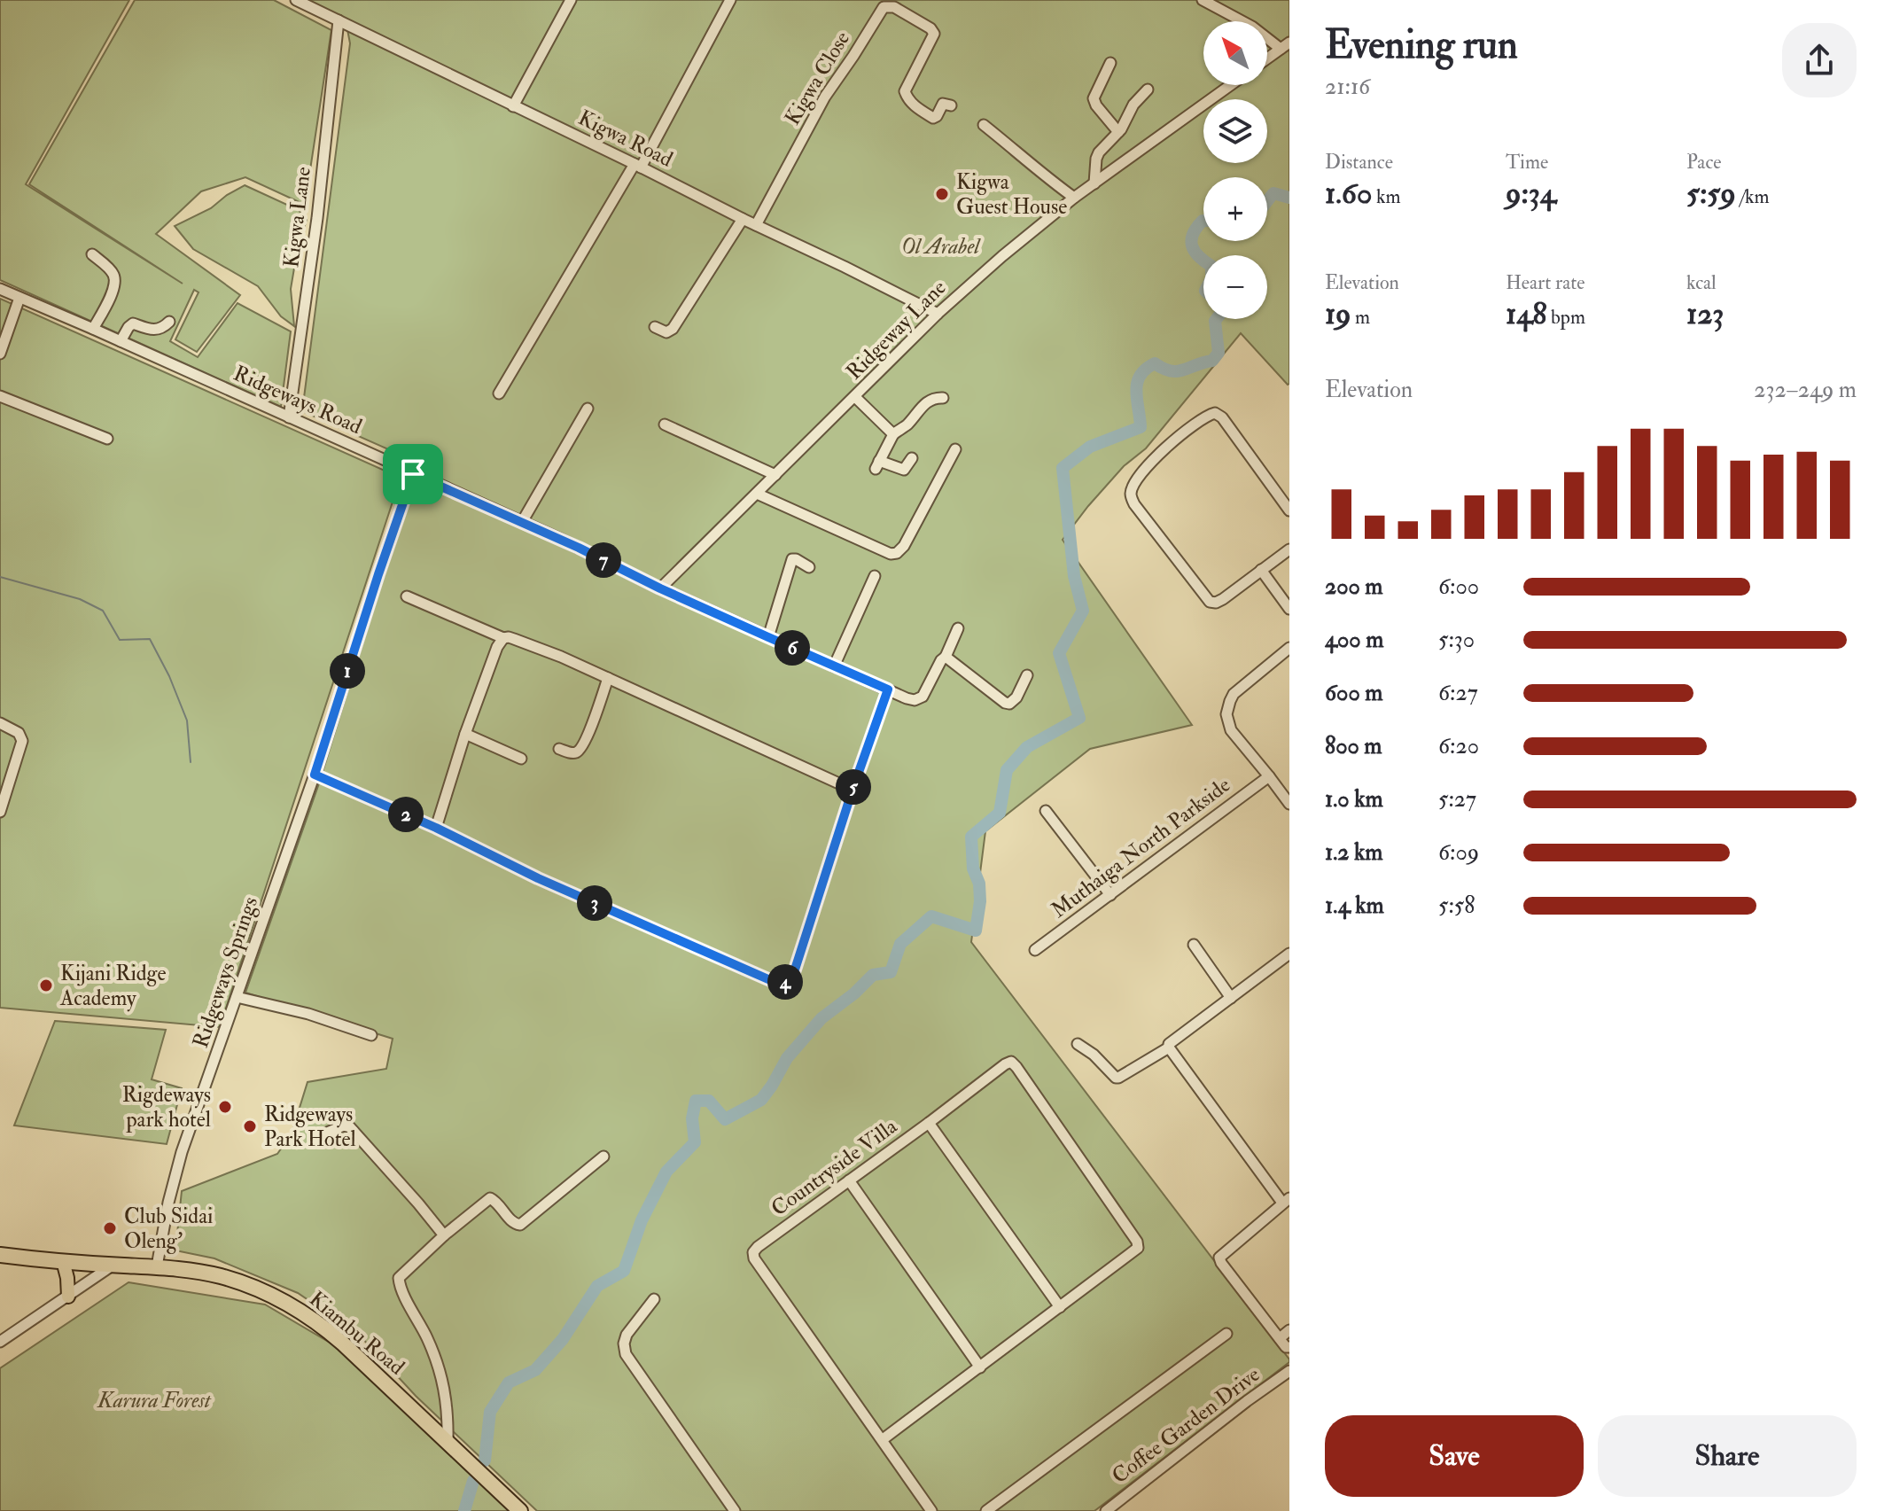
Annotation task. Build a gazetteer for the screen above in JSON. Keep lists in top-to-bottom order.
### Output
{
  "streets": {
    "highway": ["Kiambu Road"],
    "street": [
      "Kigwa Close",
      "Kigwa Road",
      "Kigwa Lane",
      "Ridgeway Lane",
      "Ridgeways Road",
      "Muthaiga North Parkside",
      "Ridgeways Springs",
      "Countryside Villa",
      "Coffee Garden Drive"
    ]
  },
  "crossings": [
    ["Kigwa Close", "Kigwa Road"],
    ["Kigwa Road", "Kigwa Lane"],
    ["Kigwa Road", "Ridgeway Lane"],
    ["Kigwa Lane", "Ridgeways Road"],
    ["Ridgeway Lane", "Ridgeways Road"],
    ["Ridgeways Road", "Ridgeways Springs"],
    ["Ridgeways Springs", "Kiambu Road"]
  ],
  "parks": ["Ol Arabel", "Karura Forest"],
  "places": [
    "Kigwa Guest House",
    "Kijani Ridge Academy",
    "Rigdeways park hotel",
    "Ridgeways Park Hotel",
    "Club Sidai Oleng'"
  ],
  "north": "top left",
  "page": {
    "heading": ["Evening run", "21:16"],
    "map_buttons": ["+", "−"],
    "stats": [
      ["Distance", "1.60 km"],
      ["Time", "9:34"],
      ["Pace", "5:59 /km"],
      ["Elevation", "19 m"],
      ["Heart rate", "148 bpm"],
      ["kcal", "123"]
    ],
    "chart": ["Elevation", "232–249 m"],
    "pins": [
      "7",
      "6",
      "1",
      "5",
      "2",
      "3",
      "4"
    ],
    "list": [
      {
        "name": "200 m",
        "note": "6:00"
      },
      {
        "name": "400 m",
        "note": "5:30"
      },
      {
        "name": "600 m",
        "note": "6:27"
      },
      {
        "name": "800 m",
        "note": "6:20"
      },
      {
        "name": "1.0 km",
        "note": "5:27"
      },
      {
        "name": "1.2 km",
        "note": "6:09"
      },
      {
        "name": "1.4 km",
        "note": "5:58"
      }
    ],
    "buttons": ["Save", "Share"]
  }
}
